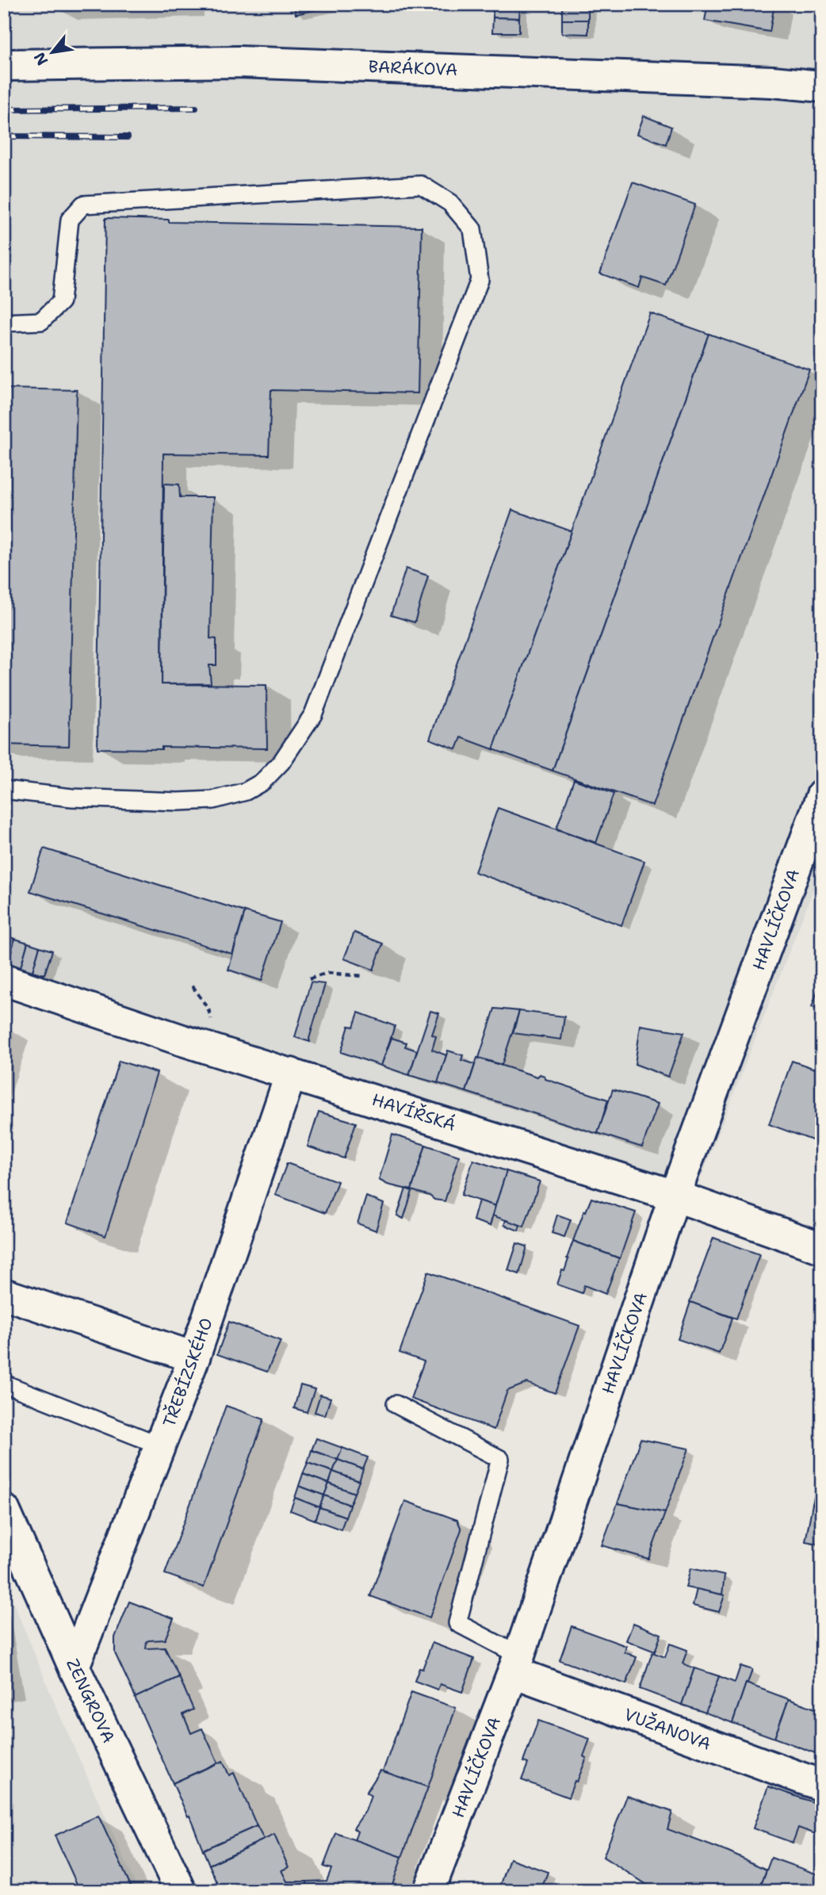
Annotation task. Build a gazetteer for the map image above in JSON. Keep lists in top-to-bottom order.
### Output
{
  "streets": {
    "street": [
      "BARÁKOVA",
      "HAVLÍČKOVA",
      "HAVÍŘSKÁ",
      "TŘEBÍZSKÉHO",
      "ZENGROVA",
      "VUŽANOVA"
    ]
  },
  "crossings": [
    ["HAVLÍČKOVA", "HAVÍŘSKÁ"],
    ["HAVLÍČKOVA", "VUŽANOVA"],
    ["HAVÍŘSKÁ", "TŘEBÍZSKÉHO"],
    ["TŘEBÍZSKÉHO", "ZENGROVA"]
  ],
  "north": "bottom left"
}
